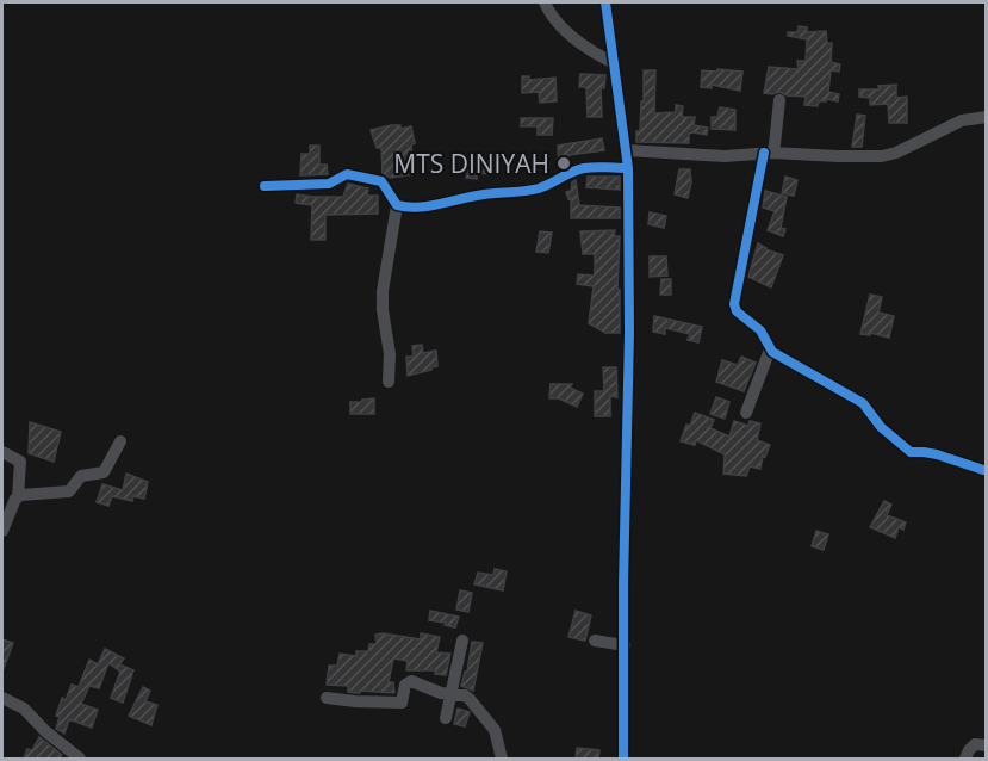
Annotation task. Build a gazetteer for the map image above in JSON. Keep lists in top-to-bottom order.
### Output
{
  "places": ["MTS DINIYAH"]
}
